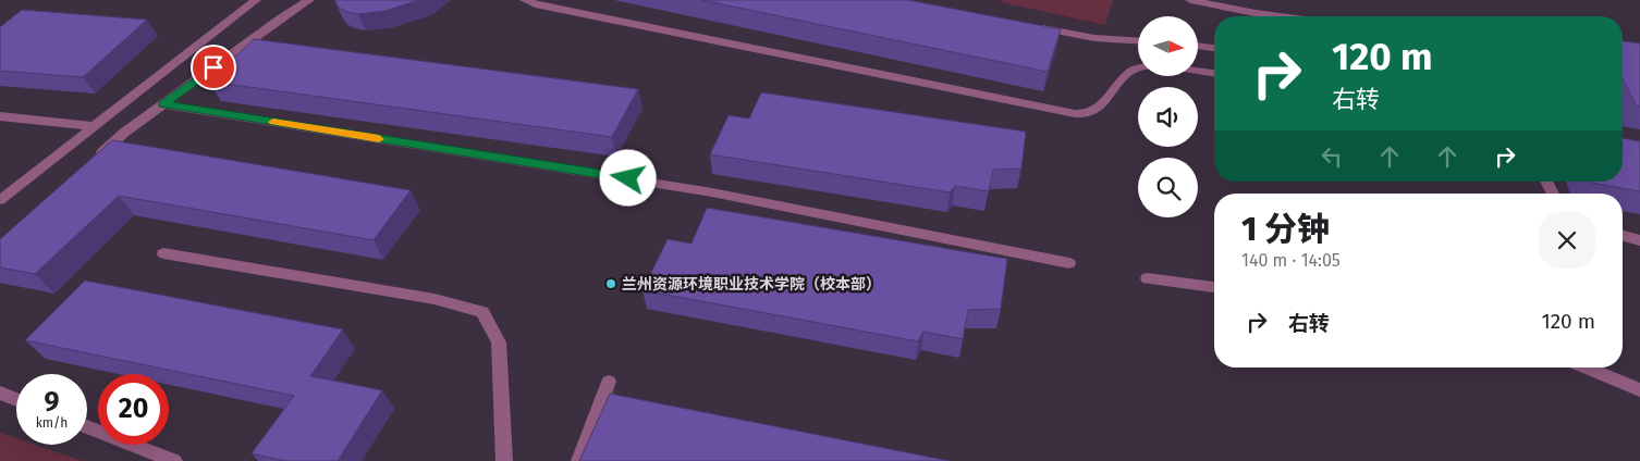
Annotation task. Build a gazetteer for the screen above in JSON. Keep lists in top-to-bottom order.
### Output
{
  "places": ["兰州资源环境职业技术学院（校本部）"],
  "north": "right",
  "page": {
    "turn": ["120 m", "右转"],
    "heading": ["1 分钟", "140 m · 14:05"],
    "list": [
      {
        "name": "右转",
        "value": "120 m"
      }
    ],
    "speed": "9 km/h",
    "limit": "20"
  }
}
